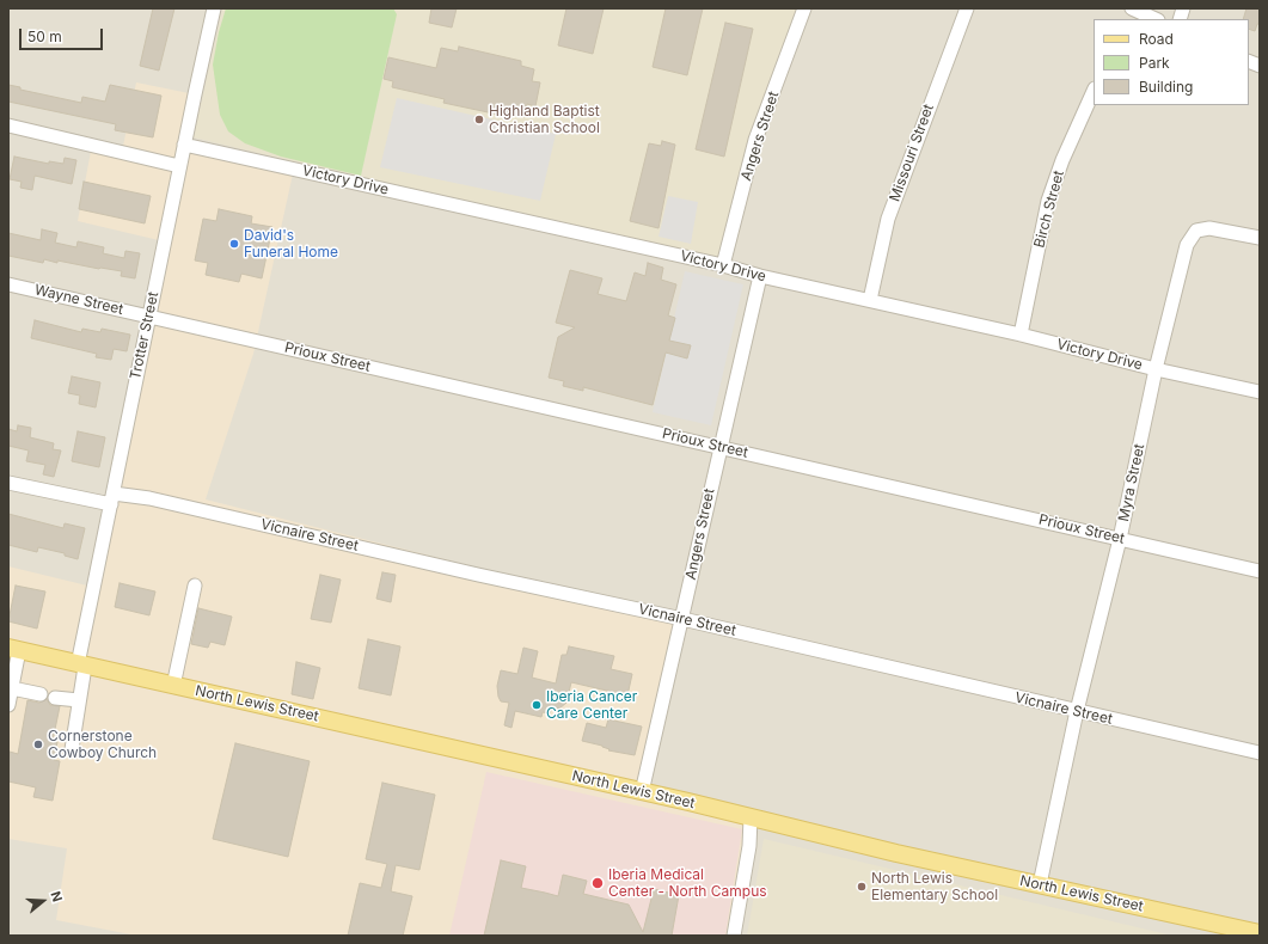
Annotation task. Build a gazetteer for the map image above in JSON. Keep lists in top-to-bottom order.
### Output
{
  "streets": {
    "main road": ["North Lewis Street"],
    "street": [
      "Angers Street",
      "Missouri Street",
      "Victory Drive",
      "Birch Street",
      "Wayne Street",
      "Trotter Street",
      "Prioux Street",
      "Myra Street",
      "Vicnaire Street"
    ]
  },
  "crossings": [
    ["Angers Street", "Victory Drive"],
    ["Angers Street", "Prioux Street"],
    ["Angers Street", "Vicnaire Street"],
    ["Angers Street", "North Lewis Street"],
    ["Missouri Street", "Victory Drive"],
    ["Victory Drive", "Birch Street"],
    ["Victory Drive", "Trotter Street"],
    ["Victory Drive", "Myra Street"],
    ["Wayne Street", "Trotter Street"],
    ["Wayne Street", "Prioux Street"],
    ["Trotter Street", "Prioux Street"],
    ["Trotter Street", "Vicnaire Street"],
    ["Trotter Street", "North Lewis Street"],
    ["Prioux Street", "Myra Street"],
    ["Myra Street", "Vicnaire Street"],
    ["Myra Street", "North Lewis Street"]
  ],
  "places": [
    "Highland Baptist Christian School",
    "David's Funeral Home",
    "Iberia Cancer Care Center",
    "Cornerstone Cowboy Church",
    "Iberia Medical Center - North Campus",
    "North Lewis Elementary School"
  ],
  "legend": ["Road", "Park", "Building"],
  "scale_bar": "50 m",
  "north": "right"
}
